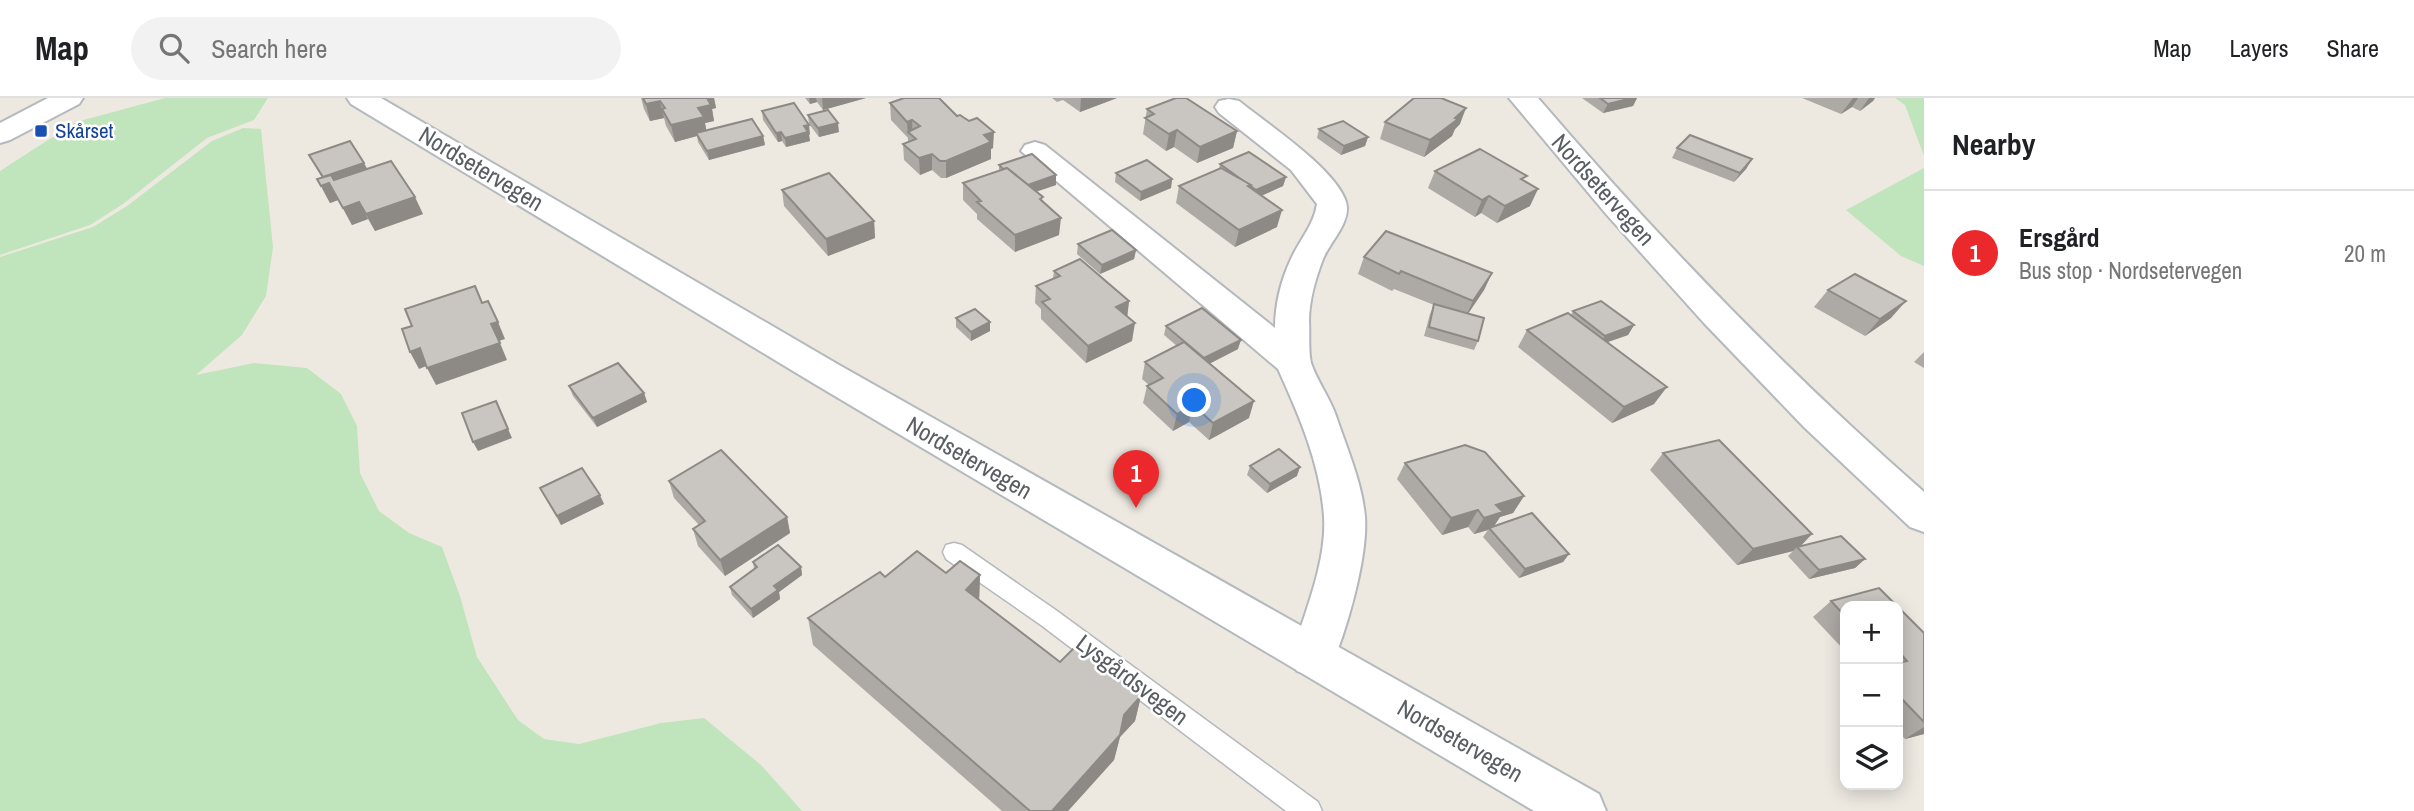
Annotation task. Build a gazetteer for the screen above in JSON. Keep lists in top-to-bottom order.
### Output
{
  "streets": {
    "main road": ["Nordsetervegen"],
    "lane": ["Lysgårdsvegen"]
  },
  "places": {
    "transit": ["Skårset"]
  },
  "page": {
    "header": "Map",
    "search": "Search here",
    "nav": ["Map", "Layers", "Share"],
    "heading": "Nearby",
    "list": [
      {
        "mark": "1",
        "name": "Ersgård",
        "note": "Bus stop · Nordsetervegen",
        "value": "20 m"
      }
    ],
    "pins": "1",
    "map_buttons": ["+", "−"]
  }
}
